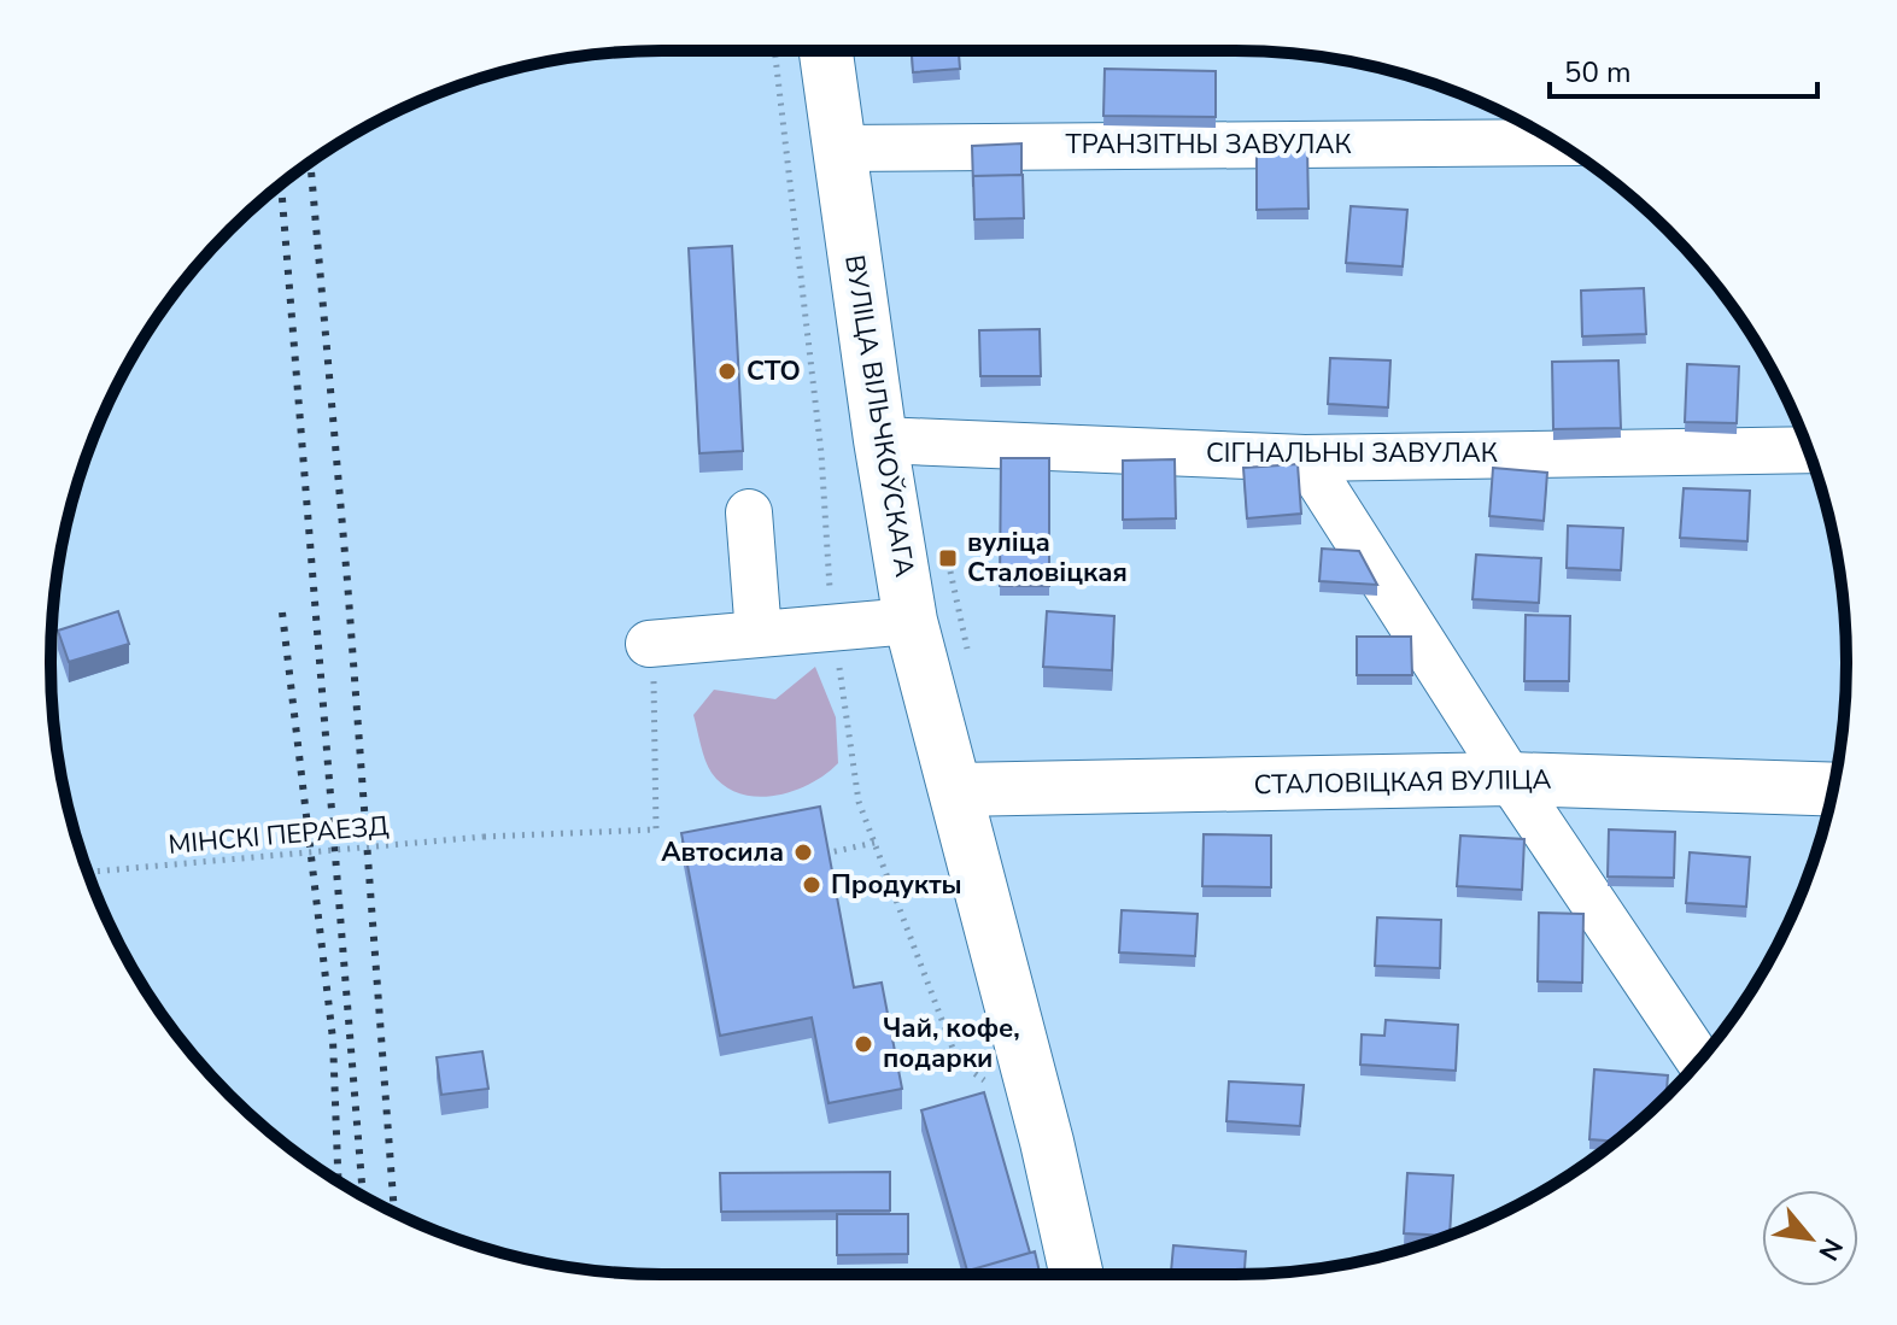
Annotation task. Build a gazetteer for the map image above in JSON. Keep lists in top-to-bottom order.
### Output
{
  "streets": {
    "main road": ["ВУЛІЦА ВІЛЬЧКОЎСКАГА", "СТАЛОВІЦКАЯ ВУЛІЦА"],
    "street": ["ТРАНЗІТНЫ ЗАВУЛАК", "СІГНАЛЬНЫ ЗАВУЛАК"],
    "path": ["МІНСКІ ПЕРАЕЗД"]
  },
  "crossings": [
    ["ТРАНЗІТНЫ ЗАВУЛАК", "ВУЛІЦА ВІЛЬЧКОЎСКАГА"],
    ["ВУЛІЦА ВІЛЬЧКОЎСКАГА", "СІГНАЛЬНЫ ЗАВУЛАК"],
    ["ВУЛІЦА ВІЛЬЧКОЎСКАГА", "СТАЛОВІЦКАЯ ВУЛІЦА"]
  ],
  "places": {
    "other": [
      "СТО",
      "Автосила",
      "Продукты",
      "Чай, кофе, подарки"
    ],
    "transit": ["вуліца Сталовіцкая"]
  },
  "scale_bar": "50 m",
  "north": "bottom right"
}
